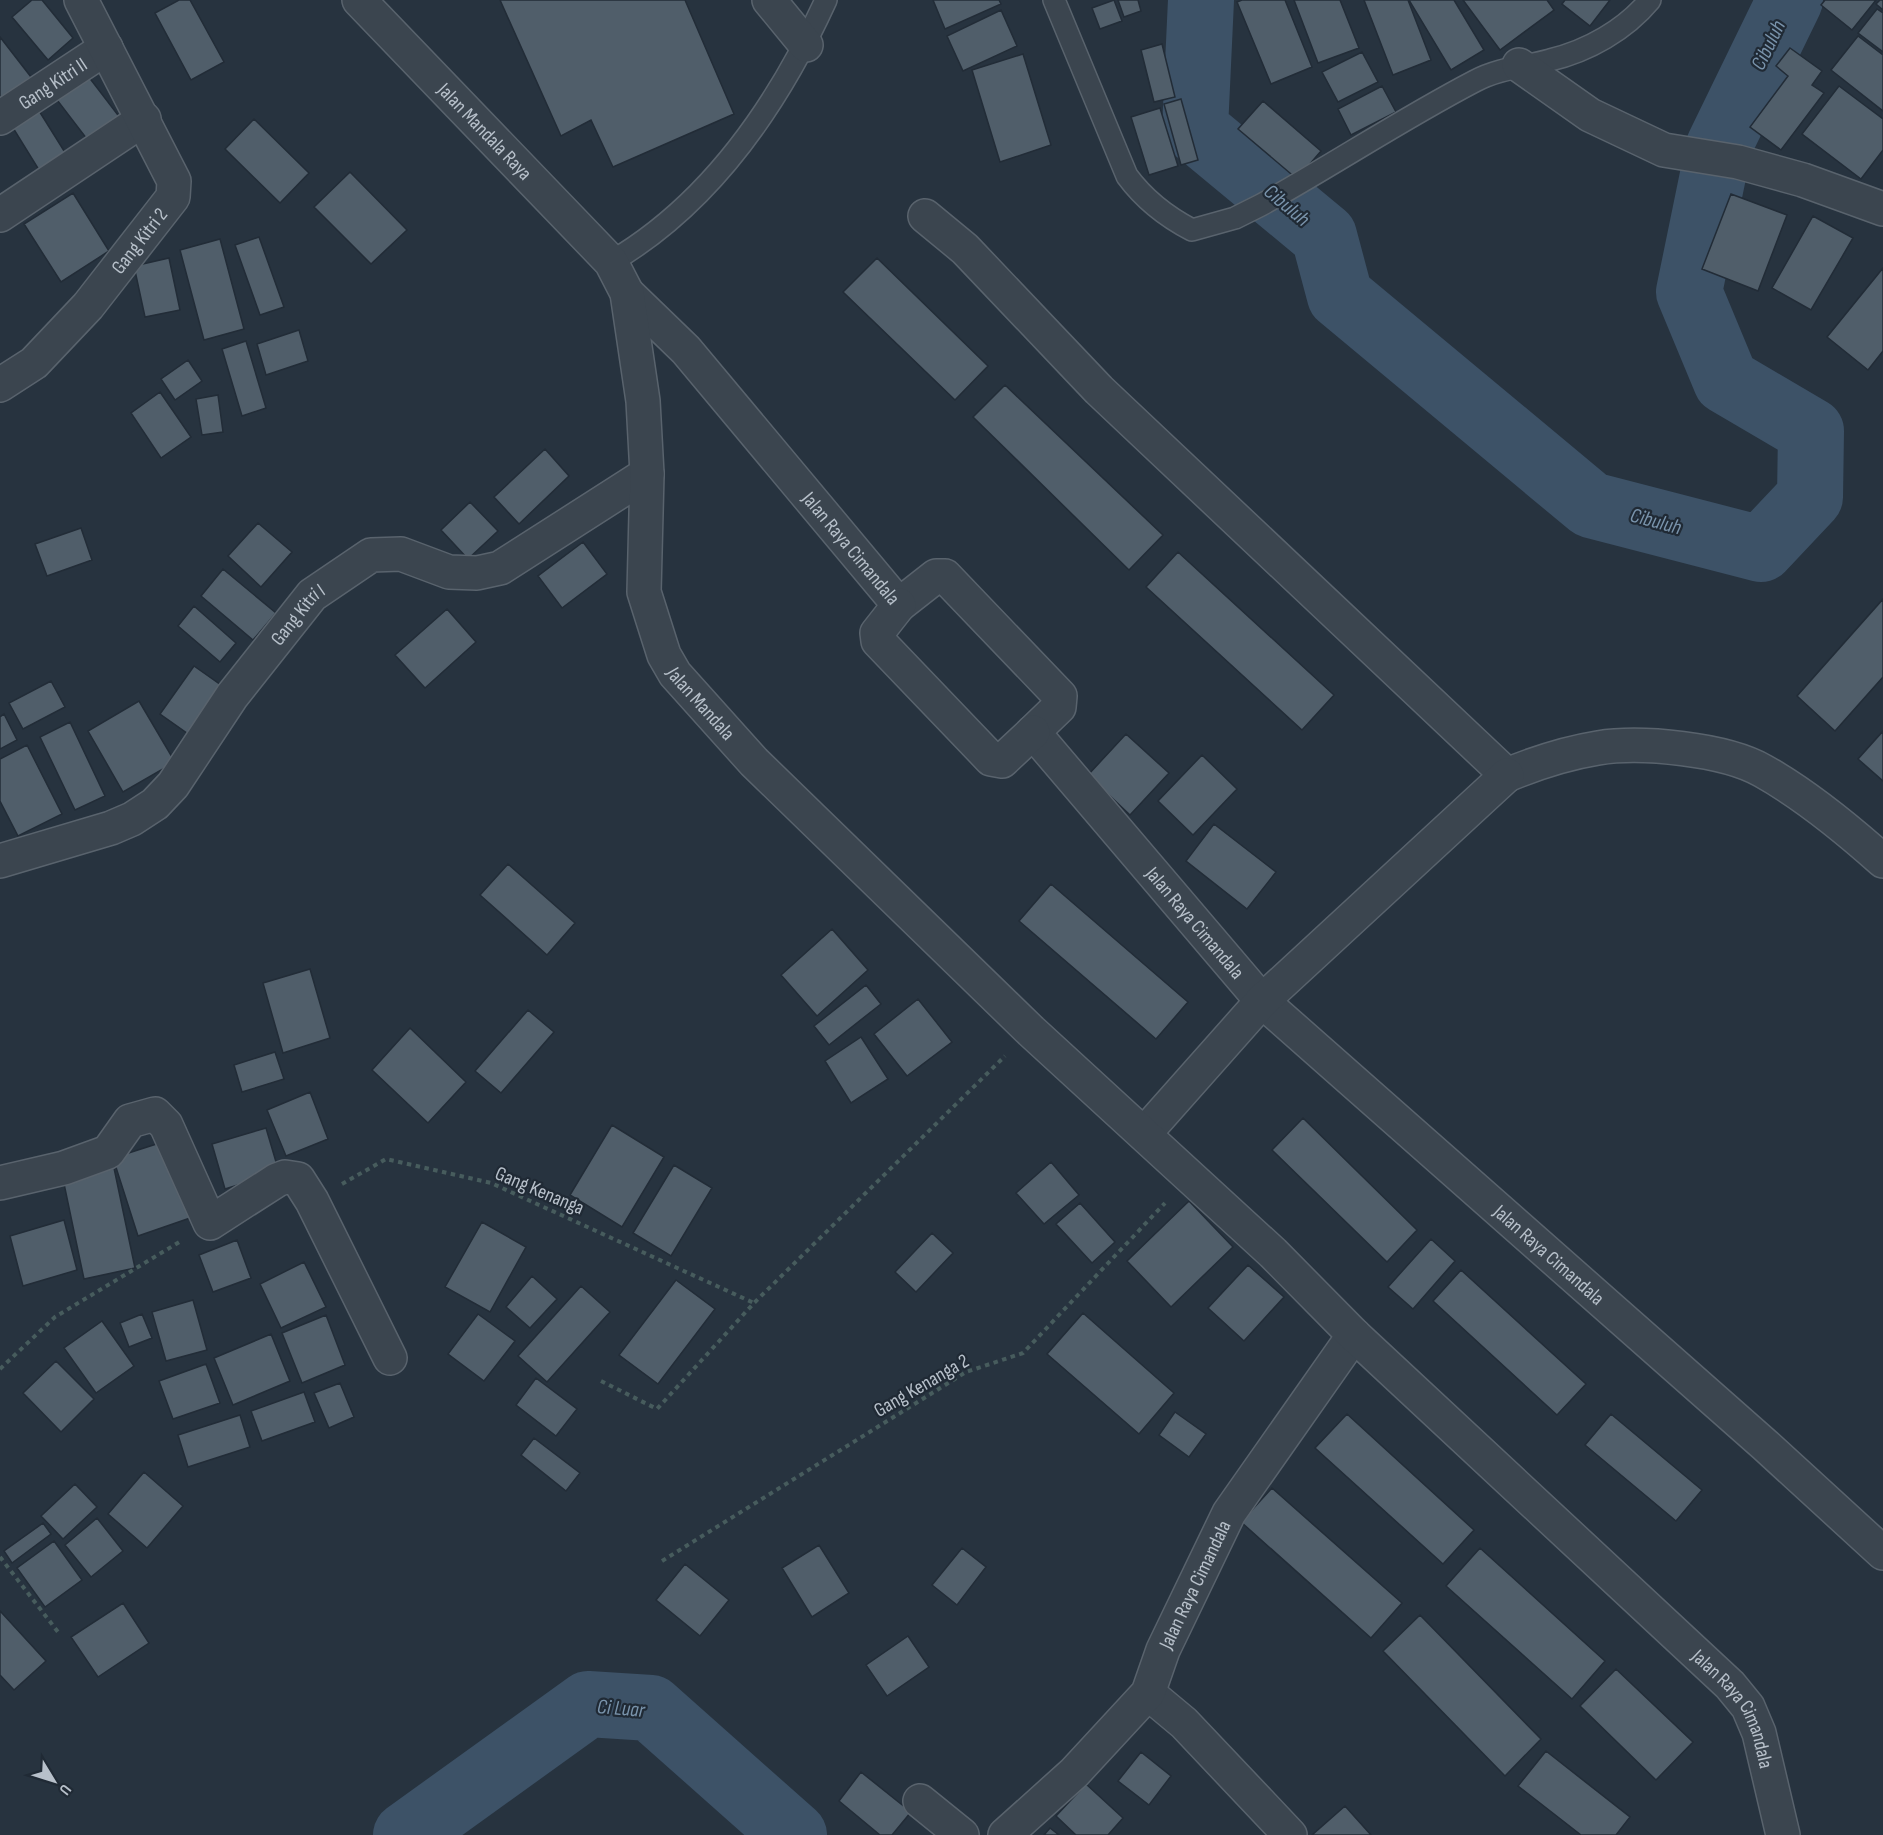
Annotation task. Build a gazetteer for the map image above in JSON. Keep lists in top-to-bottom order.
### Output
{
  "streets": {
    "street": [
      "Gang Kitri II",
      "Jalan Mandala Raya",
      "Gang Kitri 2",
      "Jalan Raya Cimandala",
      "Gang Kitri I",
      "Jalan Mandala"
    ],
    "path": ["Gang Kenanga", "Gang Kenanga 2"]
  },
  "crossings": [
    ["Gang Kitri II", "Gang Kitri 2"],
    ["Jalan Mandala Raya", "Jalan Mandala"],
    ["Jalan Raya Cimandala", "Jalan Mandala"],
    ["Jalan Raya Cimandala", "Gang Kenanga 2"],
    ["Gang Kitri I", "Jalan Mandala"]
  ],
  "water": ["Cibuluh", "Ci Luar"],
  "north": "bottom right"
}
